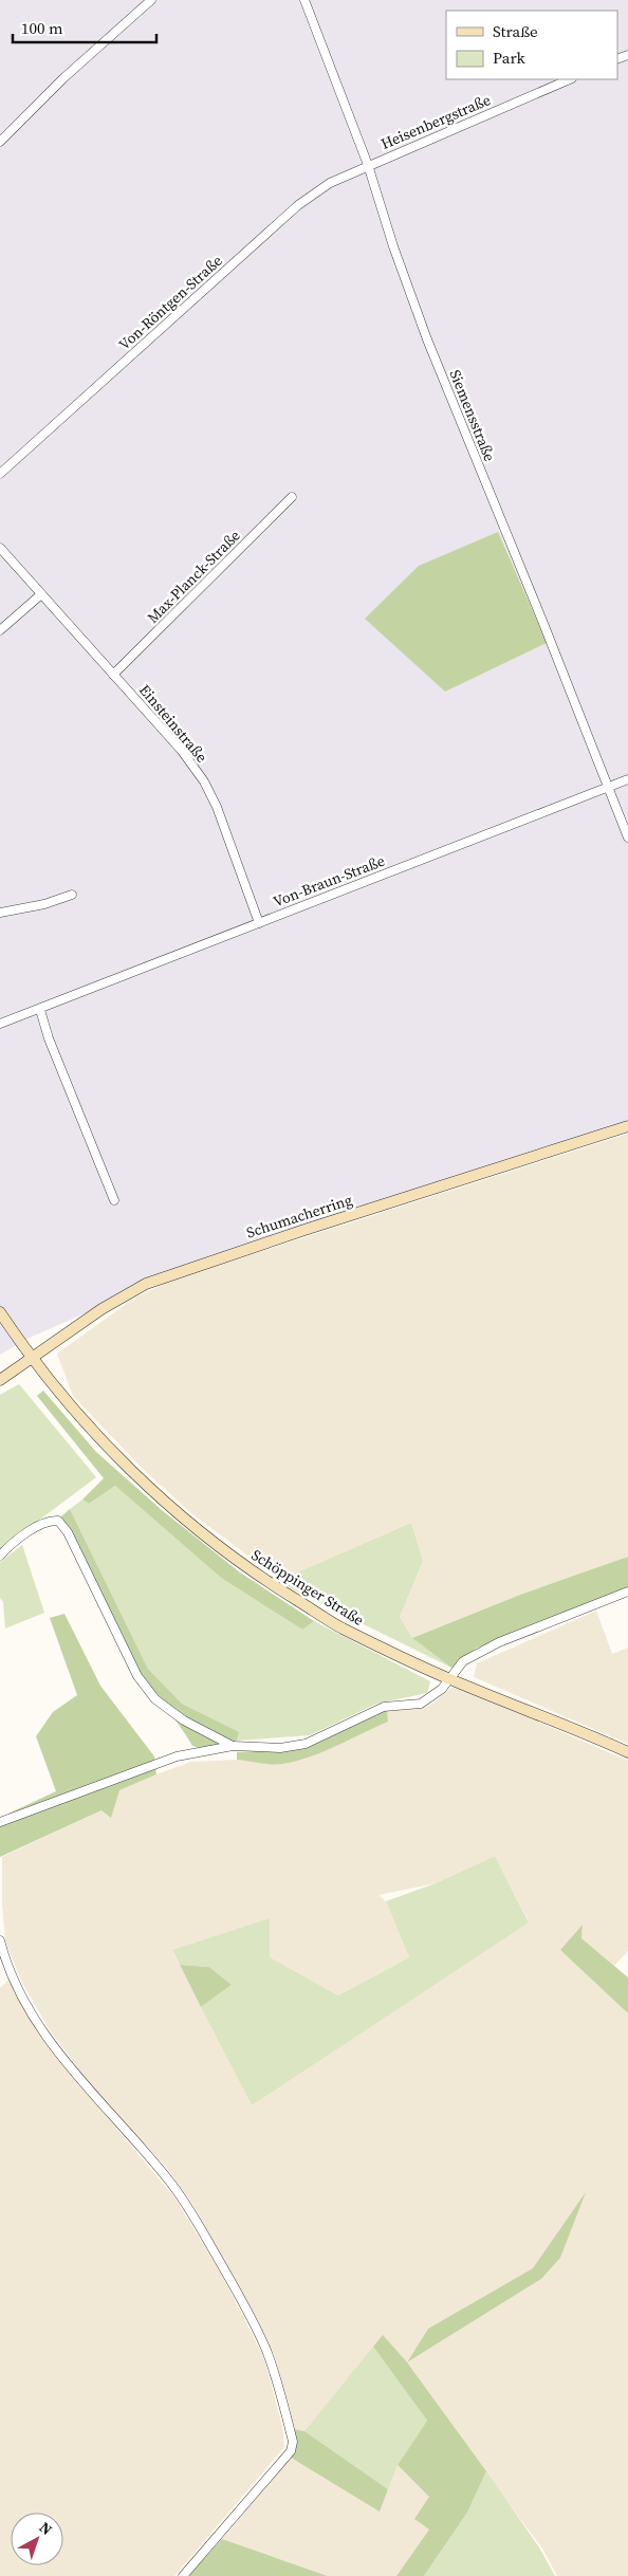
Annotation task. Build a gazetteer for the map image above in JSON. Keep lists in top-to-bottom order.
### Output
{
  "streets": {
    "main road": ["Schumacherring", "Schöppinger Straße"],
    "street": [
      "Heisenbergstraße",
      "Von-Röntgen-Straße",
      "Siemensstraße",
      "Max-Planck-Straße",
      "Einsteinstraße",
      "Von-Braun-Straße"
    ]
  },
  "crossings": [
    ["Heisenbergstraße", "Von-Röntgen-Straße"],
    ["Heisenbergstraße", "Siemensstraße"],
    ["Von-Röntgen-Straße", "Siemensstraße"],
    ["Siemensstraße", "Von-Braun-Straße"],
    ["Max-Planck-Straße", "Einsteinstraße"],
    ["Einsteinstraße", "Von-Braun-Straße"],
    ["Schumacherring", "Schöppinger Straße"]
  ],
  "legend": ["Straße", "Park"],
  "scale_bar": "100 m",
  "north": "top right"
}
